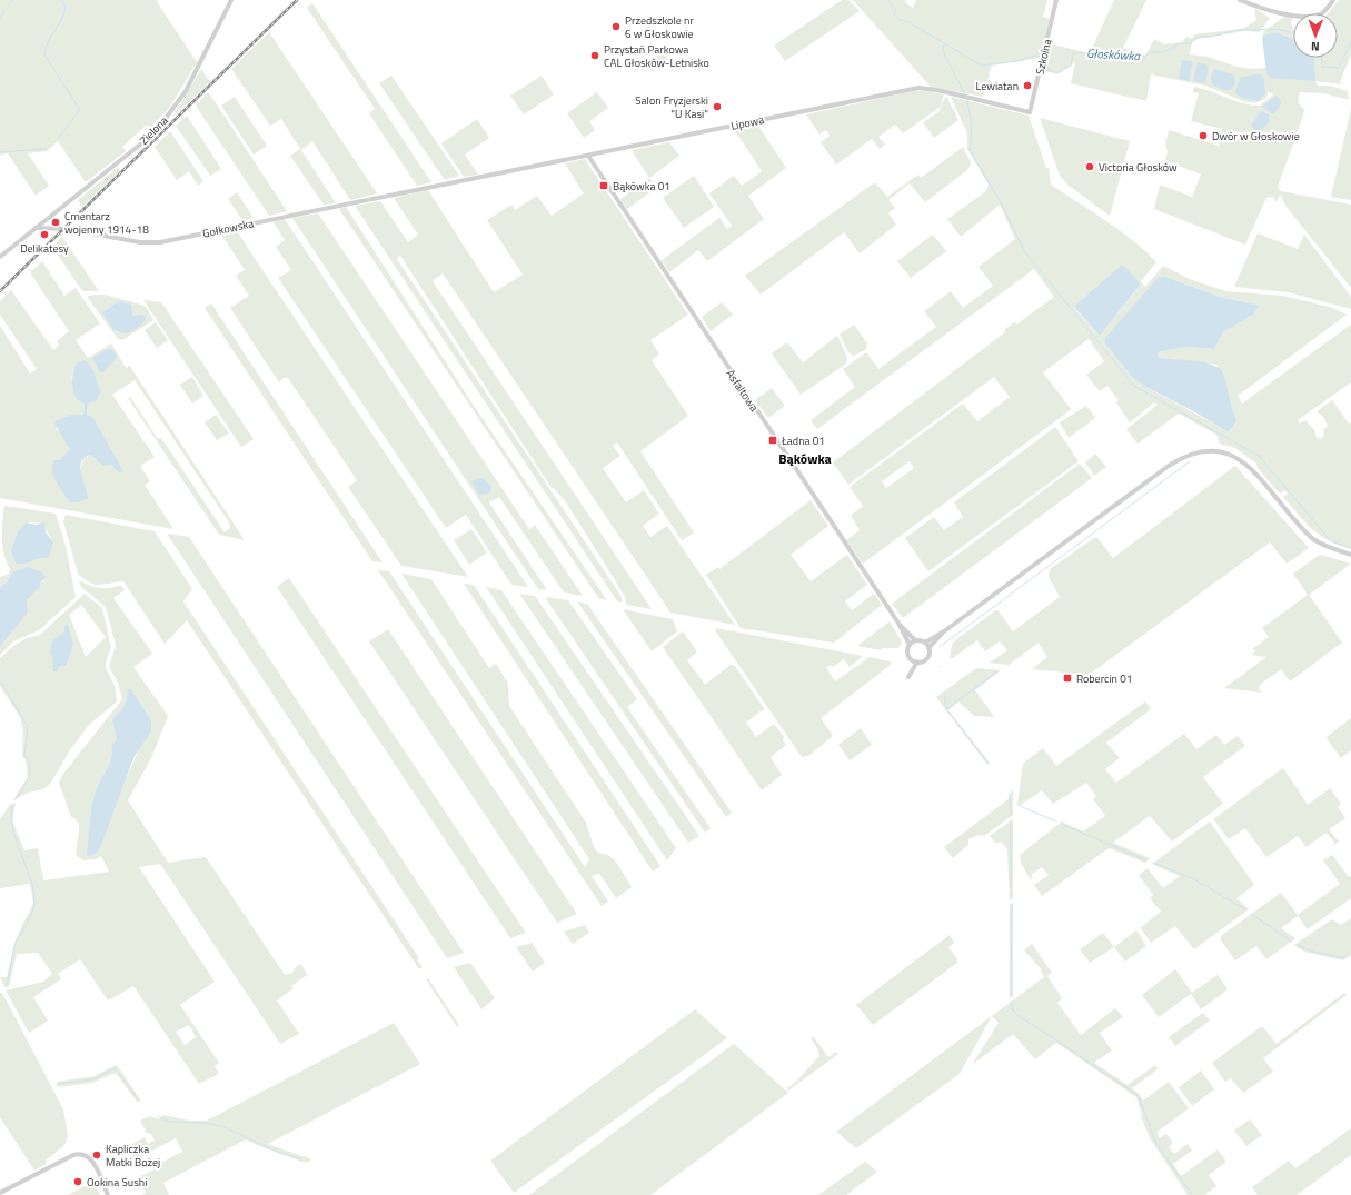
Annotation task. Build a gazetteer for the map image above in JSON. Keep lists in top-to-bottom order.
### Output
{
  "streets": {
    "street": [
      "Szkolna",
      "Lipowa",
      "Zielona",
      "Gołkowska",
      "Asfaltowa"
    ]
  },
  "crossings": [
    ["Szkolna", "Lipowa"],
    ["Lipowa", "Gołkowska"],
    ["Lipowa", "Asfaltowa"],
    ["Zielona", "Gołkowska"]
  ],
  "districts": ["Bąkówka"],
  "water": ["Głoskówka"],
  "places": {
    "other": [
      "Przedszkole nr 6 w Głoskowie",
      "Przystań Parkowa CAL Głosków-Letnisko",
      "Lewiatan",
      "Salon Fryzjerski \"U Kasi\"",
      "Dwór w Głoskowie",
      "Victoria Głosków",
      "Cmentarz wojenny 1914-18",
      "Delikatesy",
      "Kapliczka Matki Bożej",
      "Ookina Sushi"
    ],
    "transit": ["Bąkówka 01", "Ładna 01", "Robercin 01"]
  },
  "north": "bottom"
}
